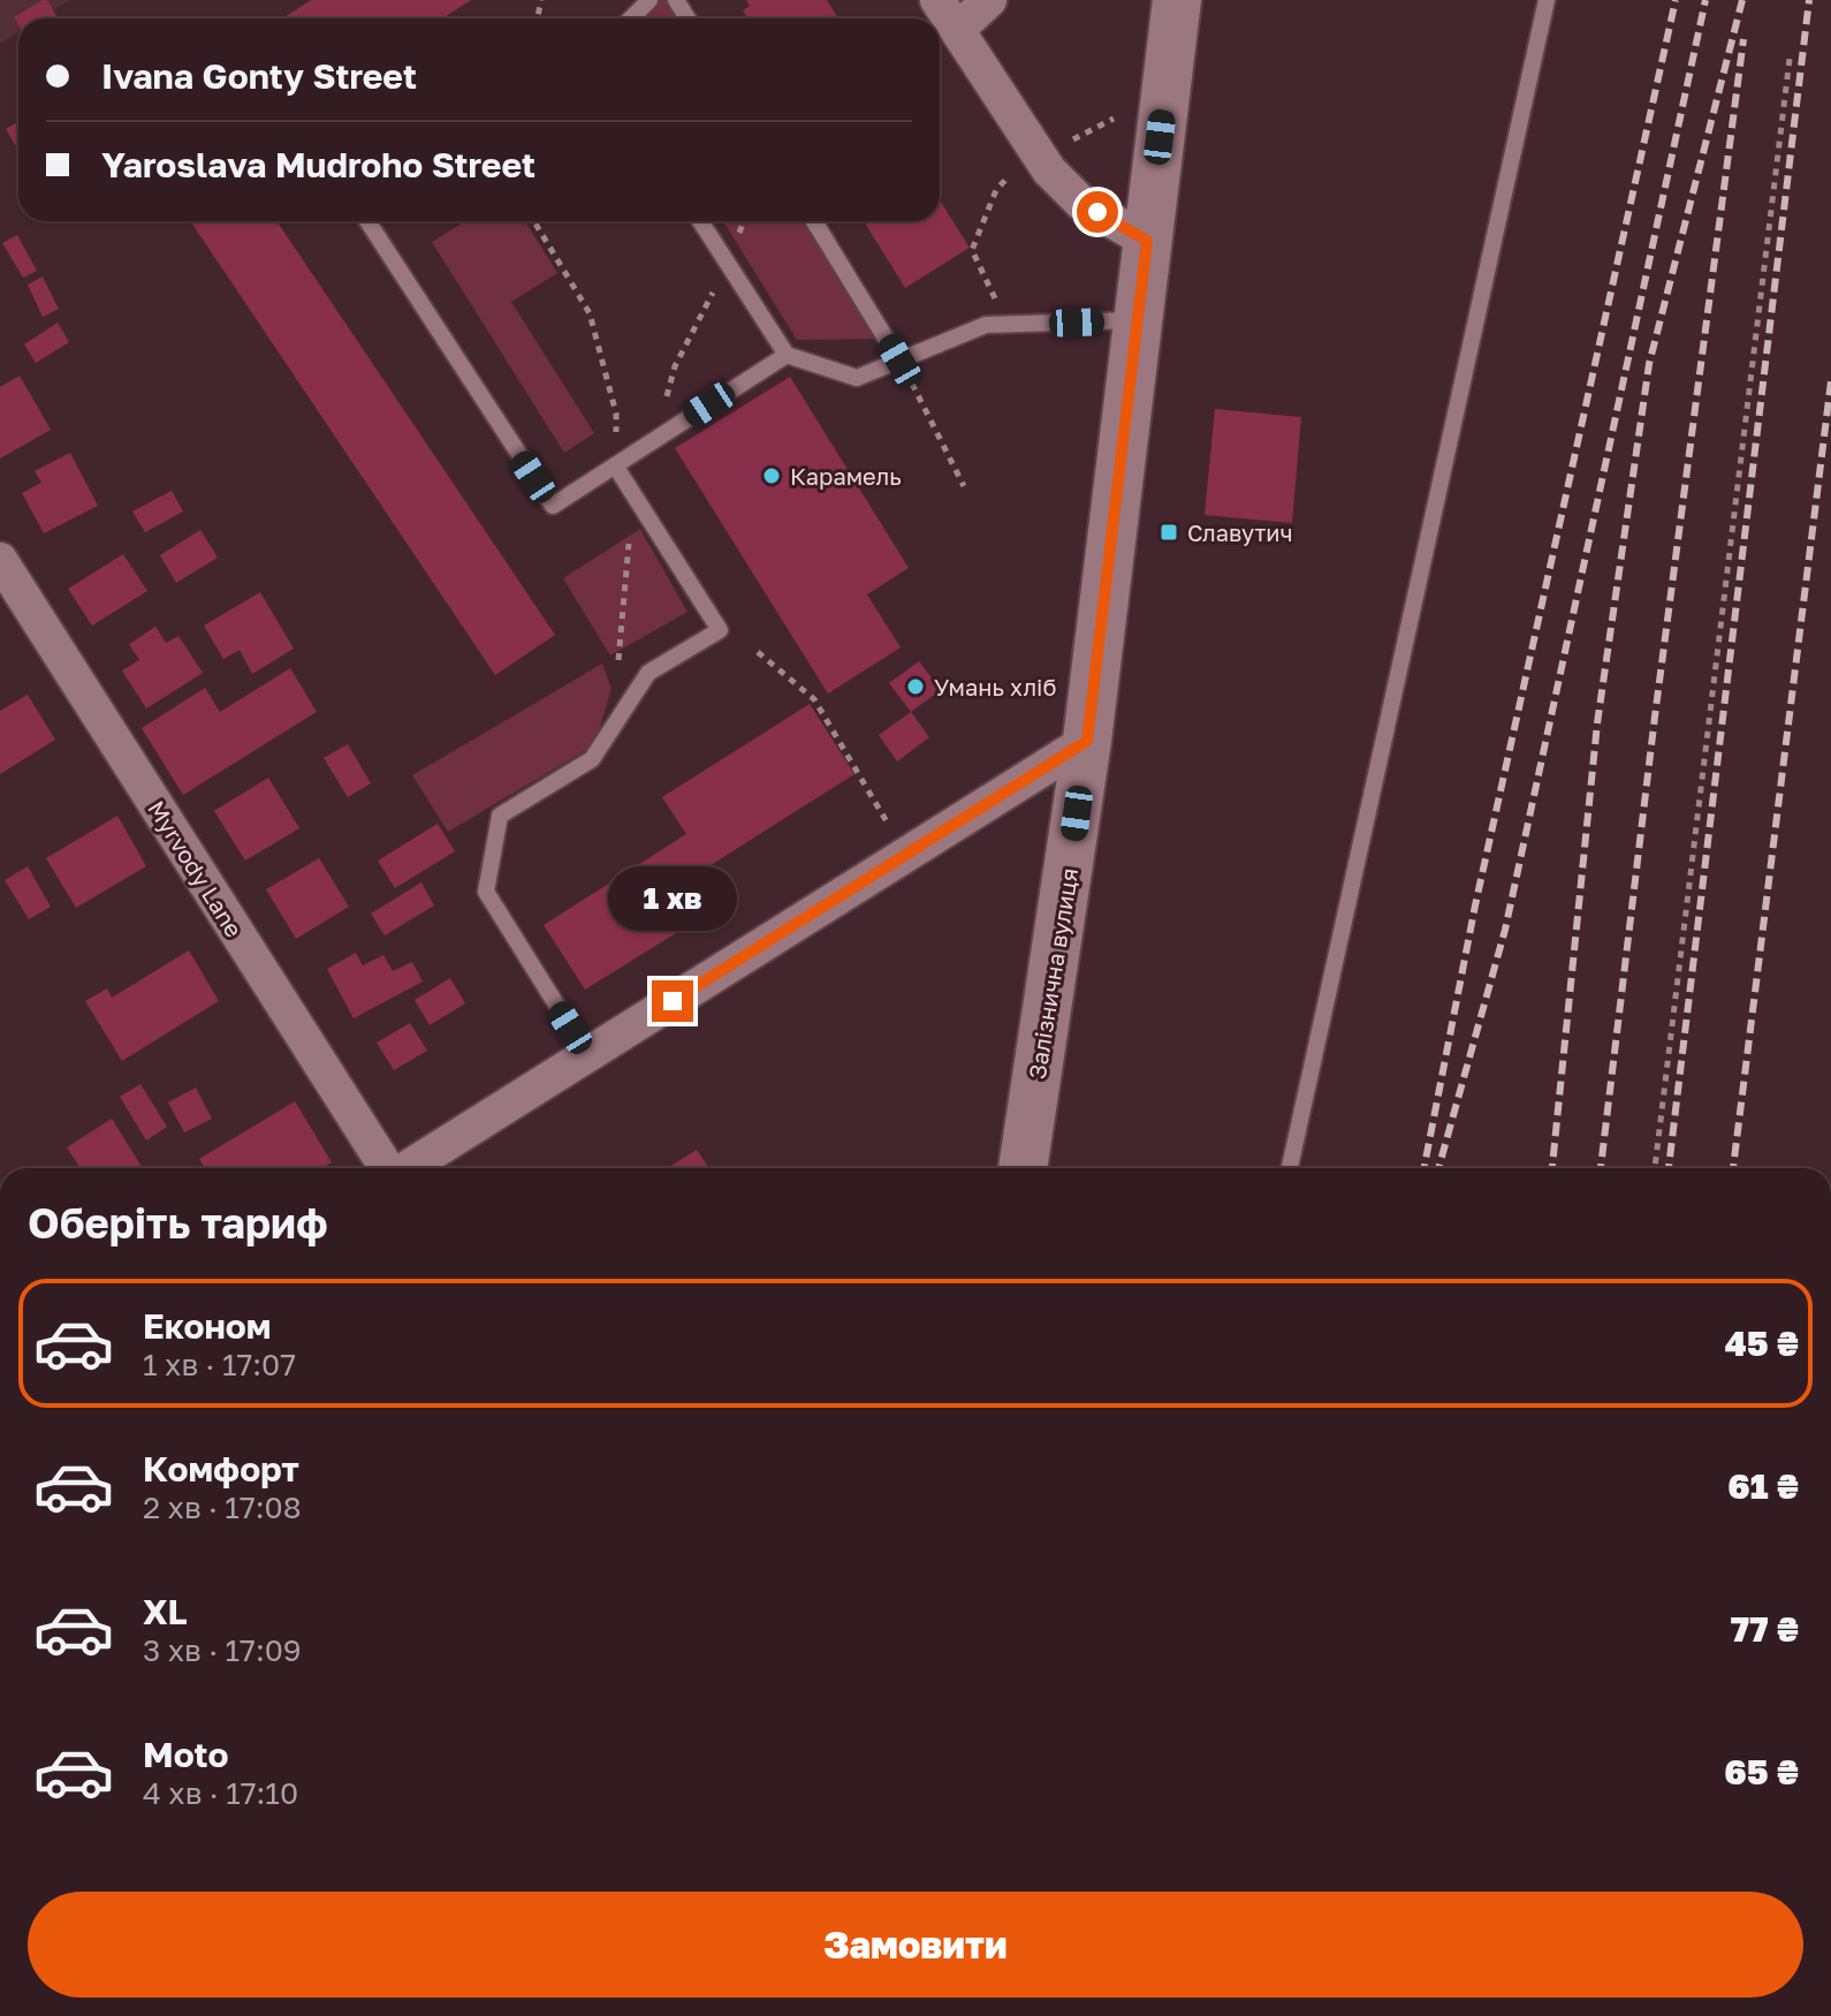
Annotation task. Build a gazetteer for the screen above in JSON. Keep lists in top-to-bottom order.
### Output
{
  "streets": {
    "main road": ["Залізнична вулиця"],
    "street": ["Myrvody Lane"]
  },
  "places": {
    "other": ["Карамель", "Умань хліб"],
    "transit": ["Славутич"]
  },
  "page": {
    "banner": ["Ivana Gonty Street", "Yaroslava Mudroho Street"],
    "bubble": "1 хв",
    "heading": "Оберіть тариф",
    "list": [
      {
        "name": "Економ",
        "note": "1 хв · 17:07",
        "value": "45 ₴"
      },
      {
        "name": "Комфорт",
        "note": "2 хв · 17:08",
        "value": "61 ₴"
      },
      {
        "name": "XL",
        "note": "3 хв · 17:09",
        "value": "77 ₴"
      },
      {
        "name": "Moto",
        "note": "4 хв · 17:10",
        "value": "65 ₴"
      }
    ],
    "buttons": "Замовити"
  }
}
